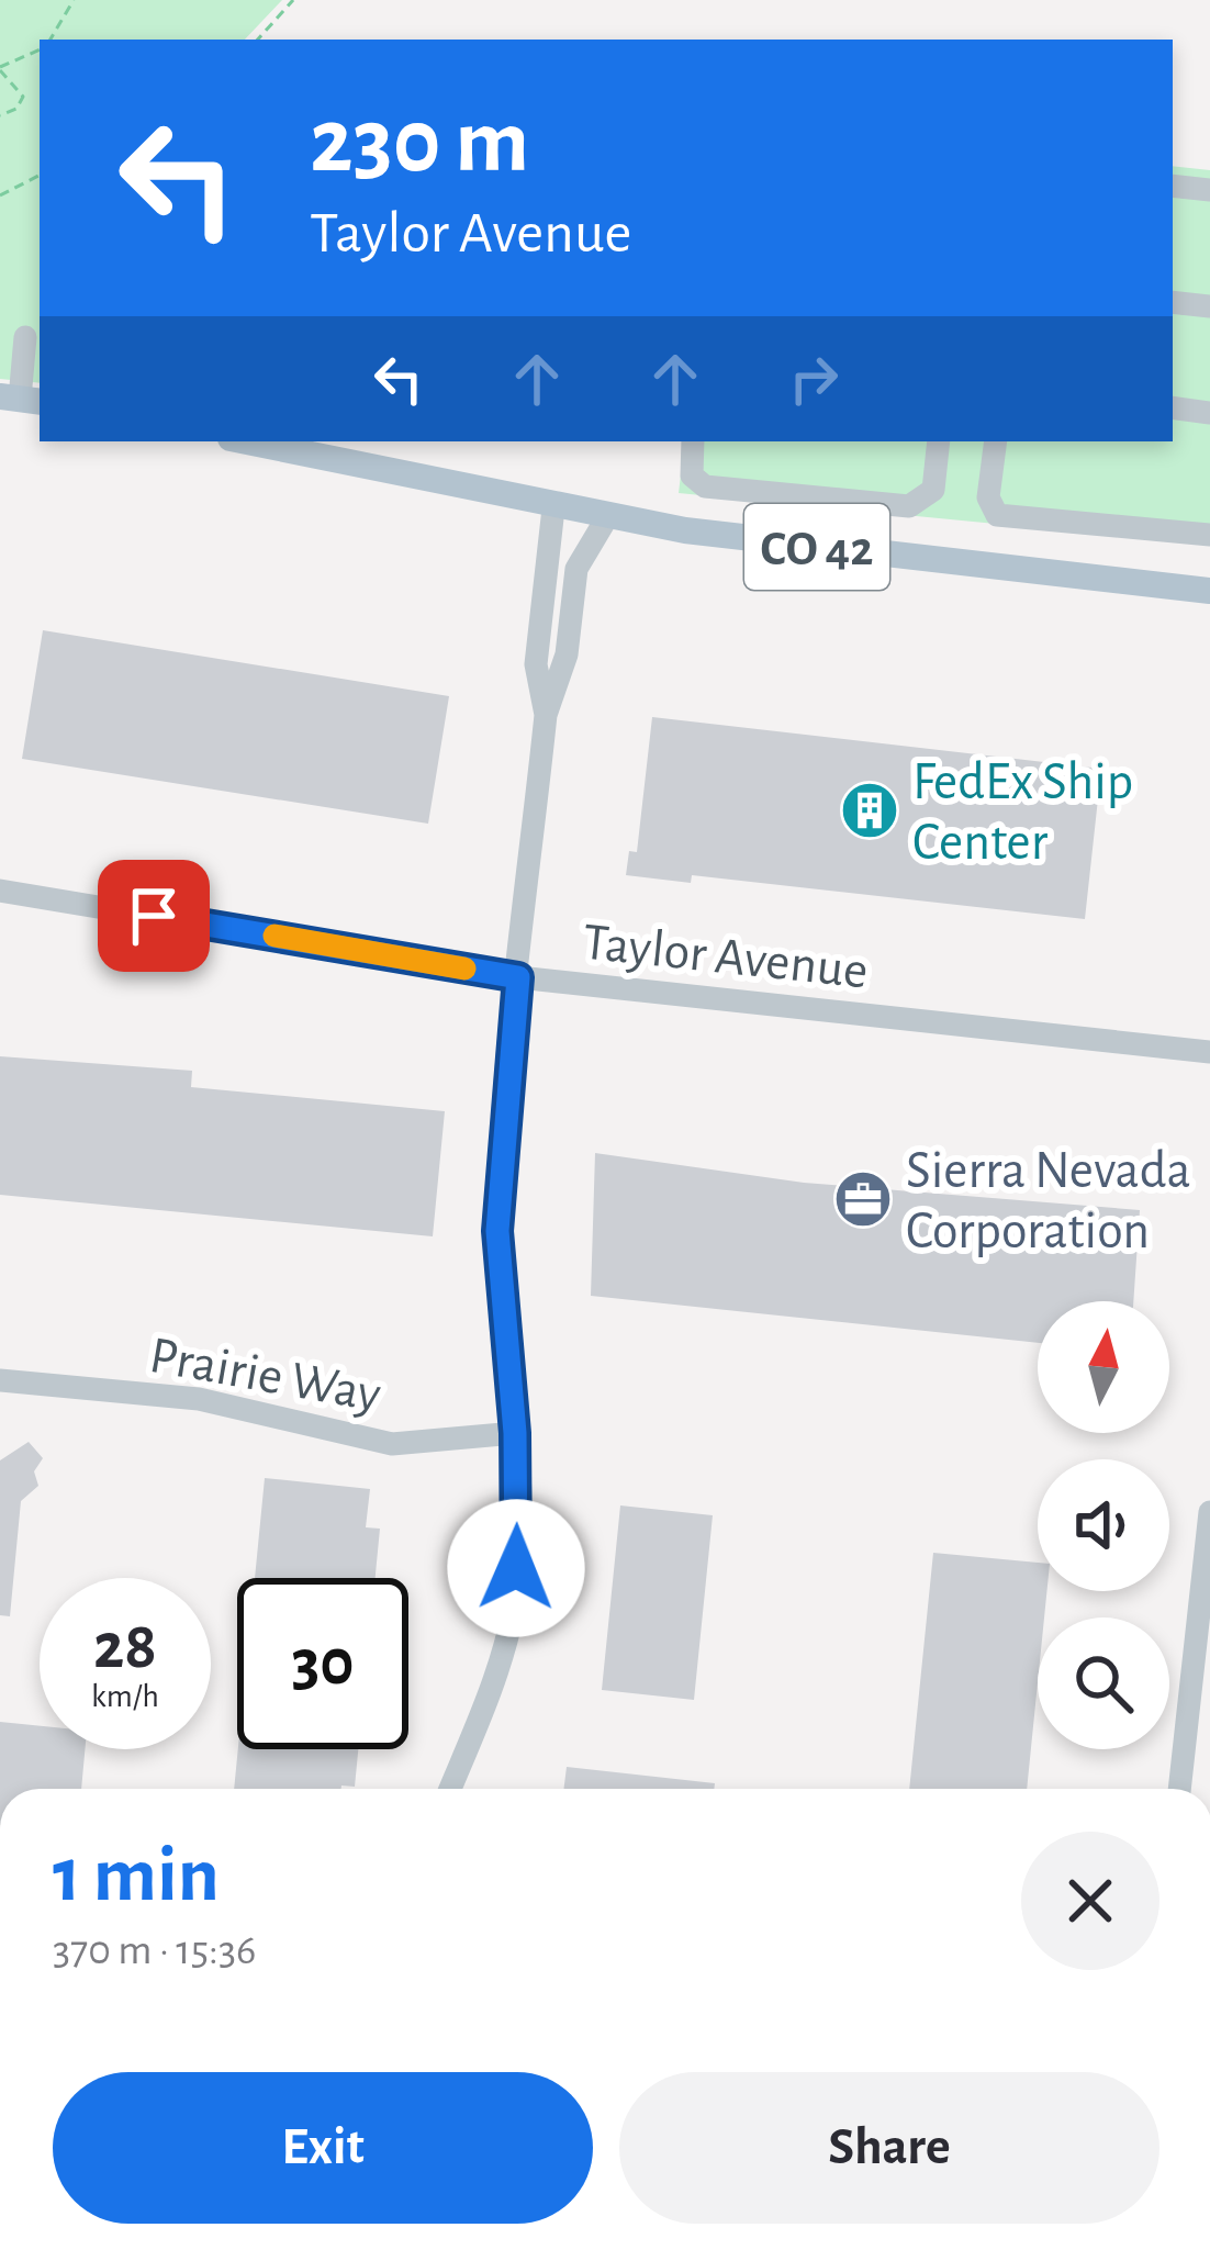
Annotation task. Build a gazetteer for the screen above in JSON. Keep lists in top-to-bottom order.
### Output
{
  "streets": {
    "main road": ["CO 42"],
    "street": ["Taylor Avenue", "Prairie Way"]
  },
  "places": {
    "building": ["FedEx Ship Center"],
    "office": ["Sierra Nevada Corporation"]
  },
  "north": "top",
  "page": {
    "turn": ["230 m", "Taylor Avenue"],
    "speed": "28 km/h",
    "limit": "30",
    "heading": ["1 min", "370 m · 15:36"],
    "buttons": ["Exit", "Share"]
  }
}
